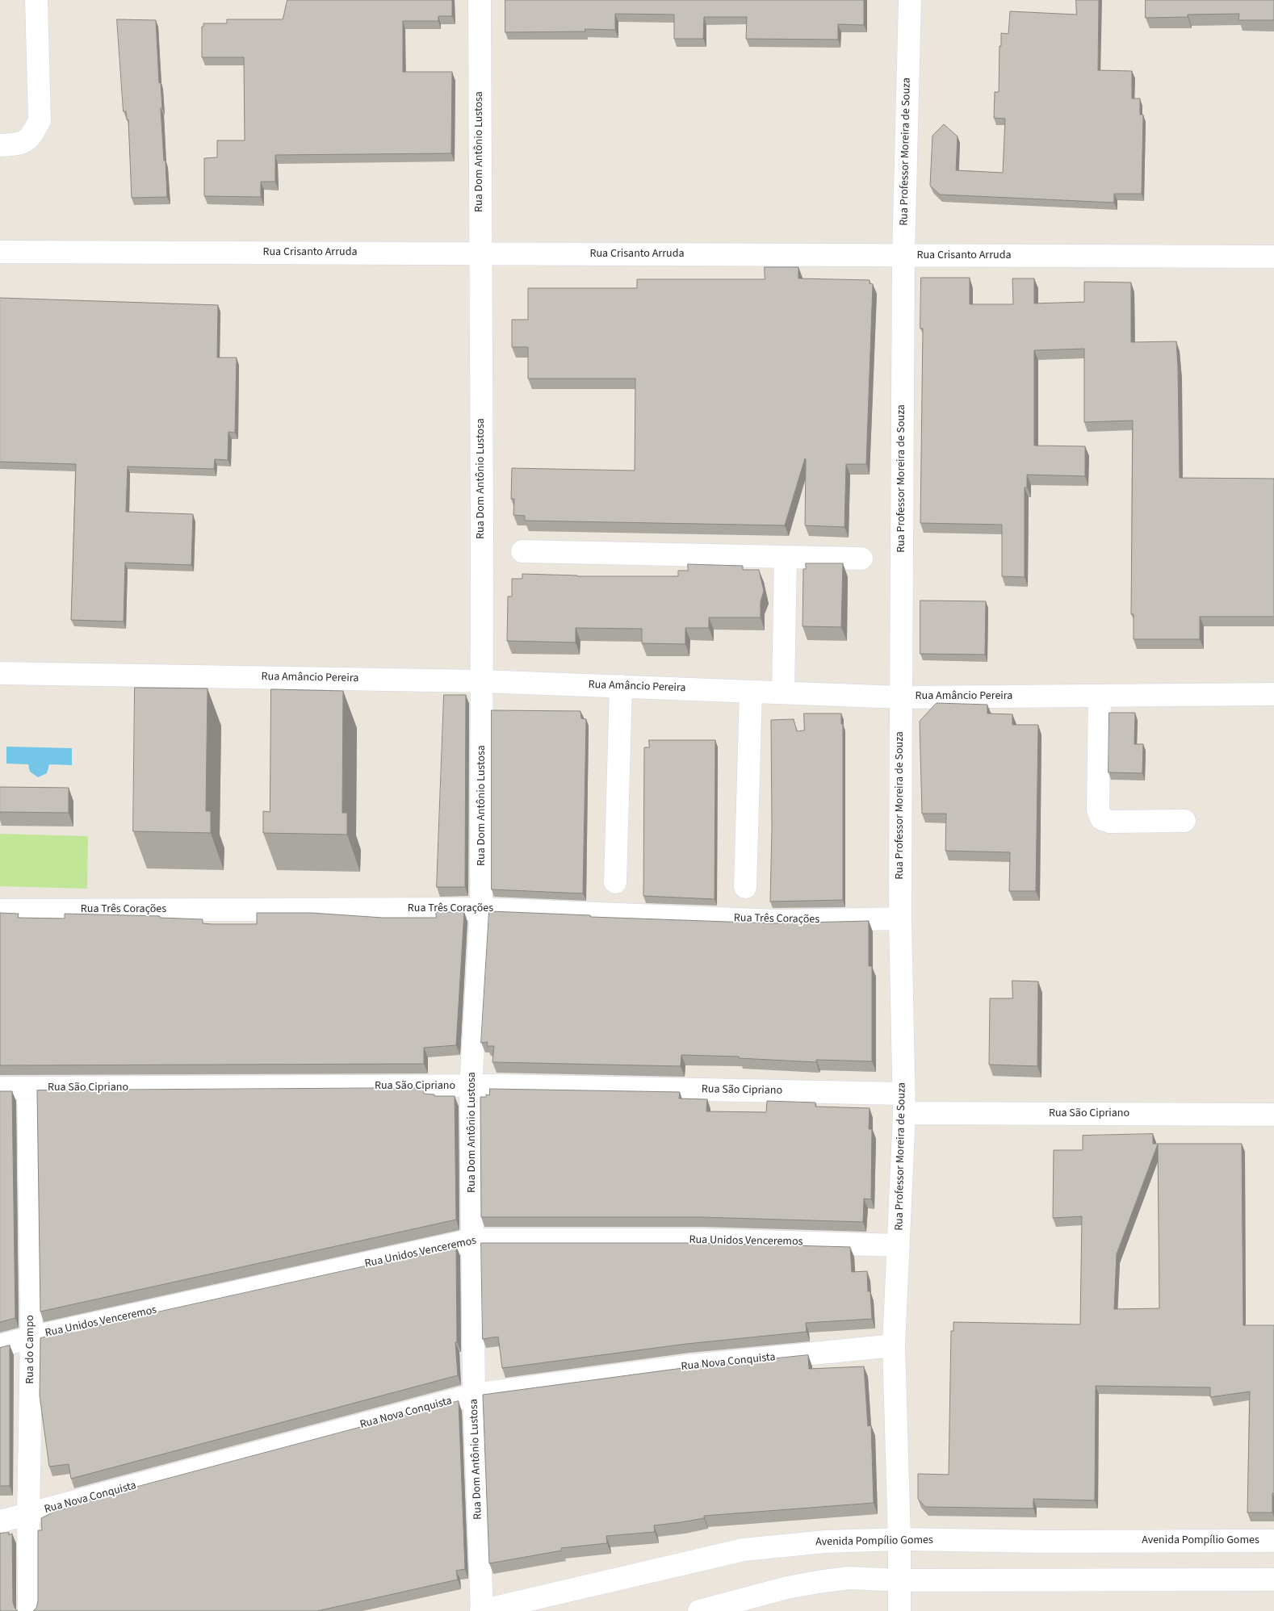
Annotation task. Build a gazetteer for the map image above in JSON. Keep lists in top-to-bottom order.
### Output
{
  "streets": {
    "street": [
      "Rua Dom Antônio Lustosa",
      "Rua Professor Moreira de Souza",
      "Rua Crisanto Arruda",
      "Rua Amâncio Pereira",
      "Rua Três Corações",
      "Rua São Cipriano",
      "Rua Unidos Venceremos",
      "Rua do Campo",
      "Rua Nova Conquista",
      "Avenida Pompílio Gomes"
    ]
  },
  "crossings": [
    ["Rua Dom Antônio Lustosa", "Rua Crisanto Arruda"],
    ["Rua Dom Antônio Lustosa", "Rua Amâncio Pereira"],
    ["Rua Dom Antônio Lustosa", "Rua Três Corações"],
    ["Rua Dom Antônio Lustosa", "Rua São Cipriano"],
    ["Rua Dom Antônio Lustosa", "Rua Unidos Venceremos"],
    ["Rua Dom Antônio Lustosa", "Rua Nova Conquista"],
    ["Rua Dom Antônio Lustosa", "Avenida Pompílio Gomes"],
    ["Rua Professor Moreira de Souza", "Rua Crisanto Arruda"],
    ["Rua Professor Moreira de Souza", "Rua Amâncio Pereira"],
    ["Rua Professor Moreira de Souza", "Rua Três Corações"],
    ["Rua Professor Moreira de Souza", "Rua São Cipriano"],
    ["Rua Professor Moreira de Souza", "Rua Unidos Venceremos"],
    ["Rua Professor Moreira de Souza", "Rua Nova Conquista"],
    ["Rua Professor Moreira de Souza", "Avenida Pompílio Gomes"],
    ["Rua São Cipriano", "Rua do Campo"],
    ["Rua Unidos Venceremos", "Rua do Campo"],
    ["Rua do Campo", "Rua Nova Conquista"]
  ]
}
